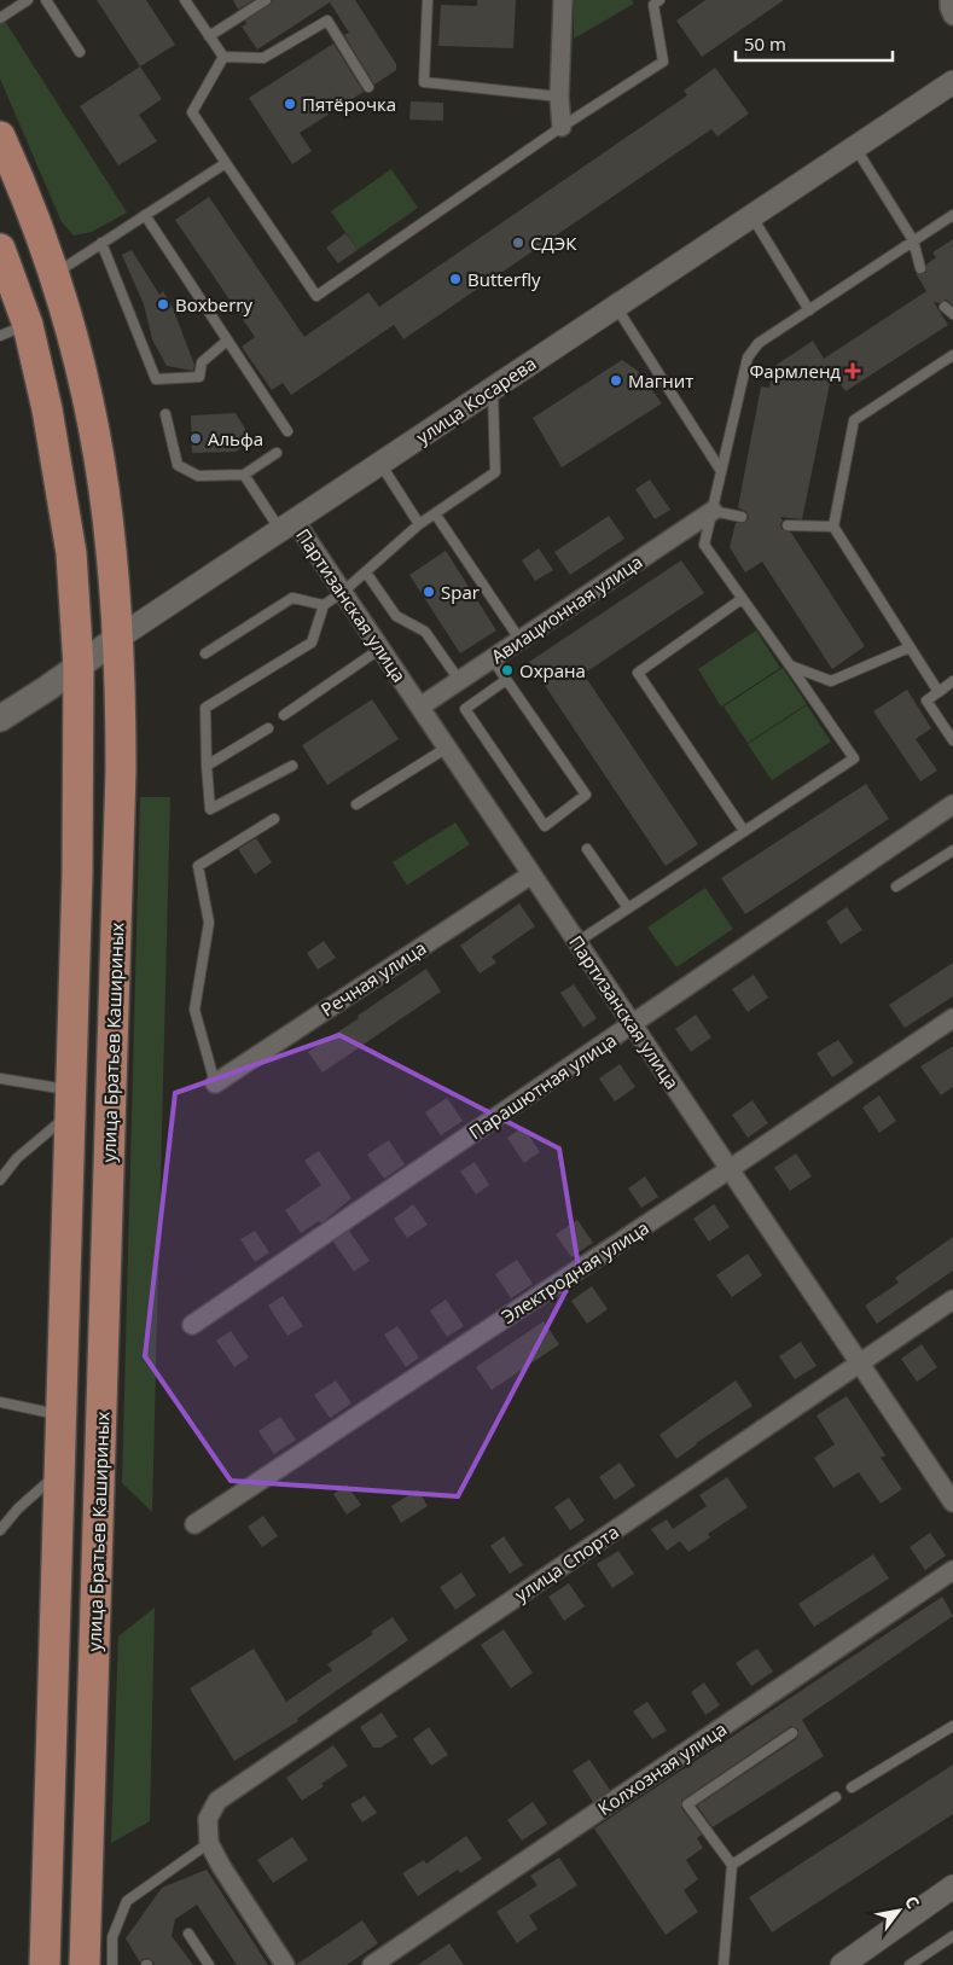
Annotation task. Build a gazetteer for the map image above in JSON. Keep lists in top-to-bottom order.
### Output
{
  "streets": {
    "main road": ["улица Косарева", "улица Братьев Кашириных"],
    "street": [
      "Партизанская улица",
      "Авиационная улица",
      "Речная улица",
      "Парашютная улица",
      "Электродная улица",
      "улица Спорта",
      "Колхозная улица"
    ]
  },
  "crossings": [
    ["улица Косарева", "Партизанская улица"],
    ["улица Косарева", "улица Братьев Кашириных"],
    ["Партизанская улица", "Авиационная улица"],
    ["Партизанская улица", "Речная улица"],
    ["Партизанская улица", "Парашютная улица"],
    ["Партизанская улица", "Электродная улица"],
    ["Партизанская улица", "улица Спорта"]
  ],
  "places": {
    "other": [
      "Пятёрочка",
      "СДЭК",
      "Butterfly",
      "Boxberry",
      "Магнит",
      "Альфа",
      "Spar",
      "Охрана"
    ],
    "health": ["Фармленд"]
  },
  "scale_bar": "50 m",
  "north": "top right"
}
